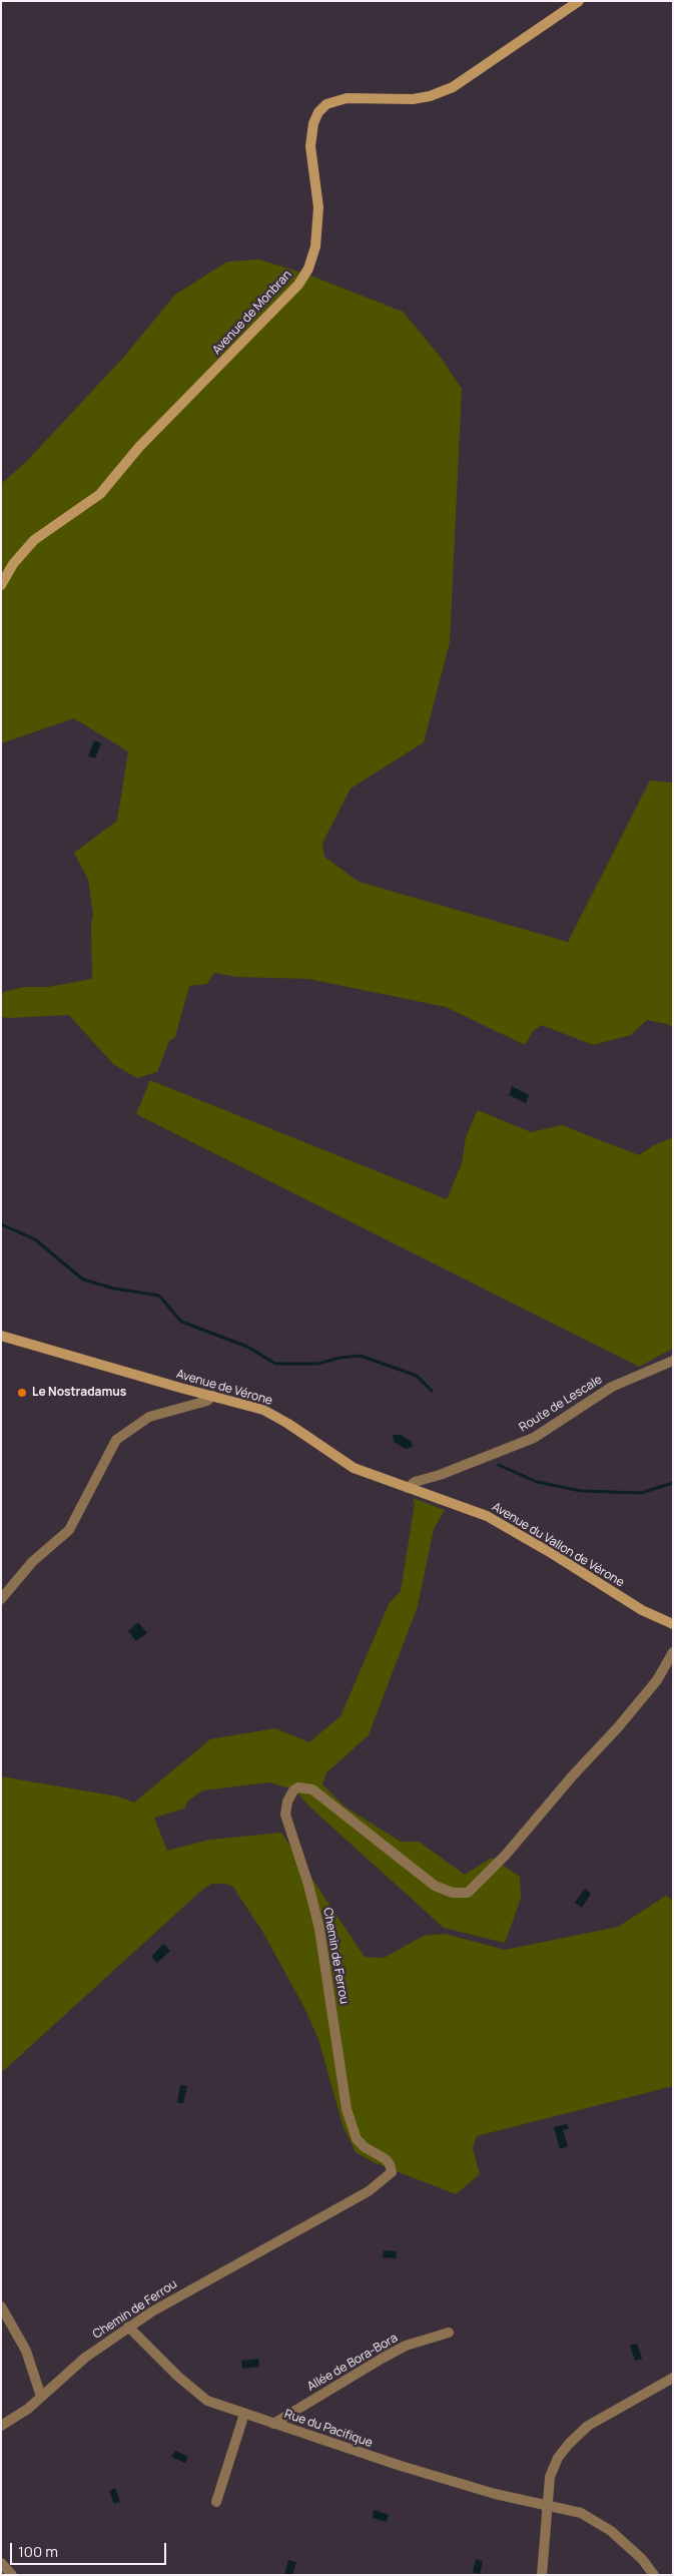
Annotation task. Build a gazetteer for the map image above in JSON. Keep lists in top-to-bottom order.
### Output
{
  "streets": {
    "street": [
      "Avenue de Monbran",
      "Avenue de Vérone",
      "Route de Lescale",
      "Avenue du Vallon de Vérone",
      "Chemin de Ferrou",
      "Allée de Bora-Bora",
      "Rue du Pacifique"
    ]
  },
  "crossings": [
    ["Avenue de Vérone", "Route de Lescale"],
    ["Avenue de Vérone", "Avenue du Vallon de Vérone"],
    ["Chemin de Ferrou", "Rue du Pacifique"],
    ["Allée de Bora-Bora", "Rue du Pacifique"]
  ],
  "places": ["Le Nostradamus"],
  "scale_bar": "100 m"
}
